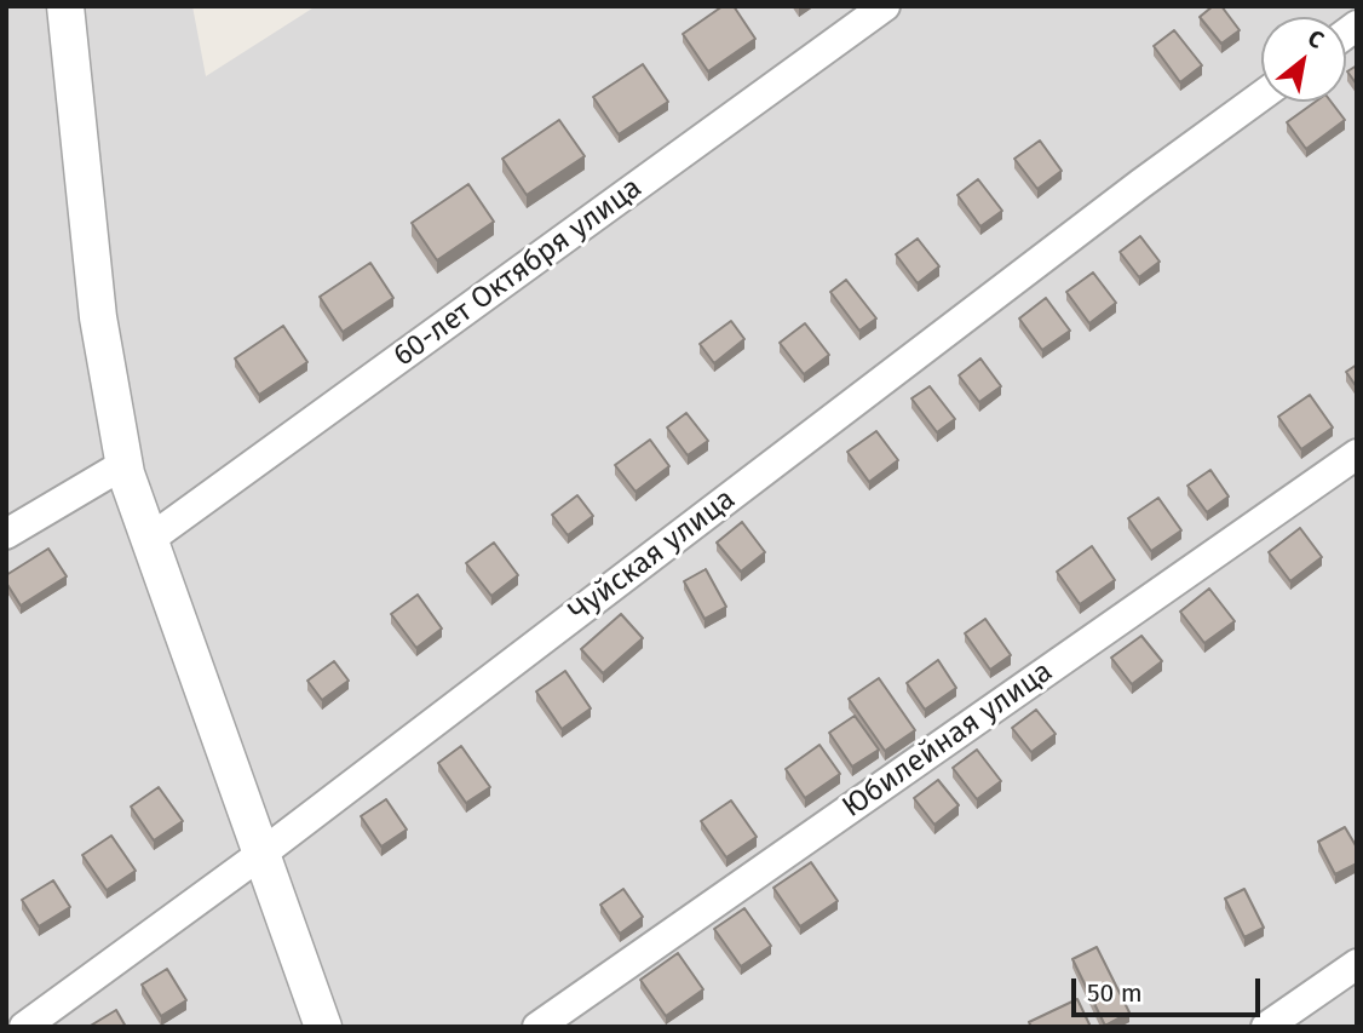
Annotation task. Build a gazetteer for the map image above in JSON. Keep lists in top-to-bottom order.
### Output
{
  "streets": {
    "street": ["60-лет Октября улица", "Чуйская улица", "Юбилейная улица"]
  },
  "scale_bar": "50 m",
  "north": "top right"
}
